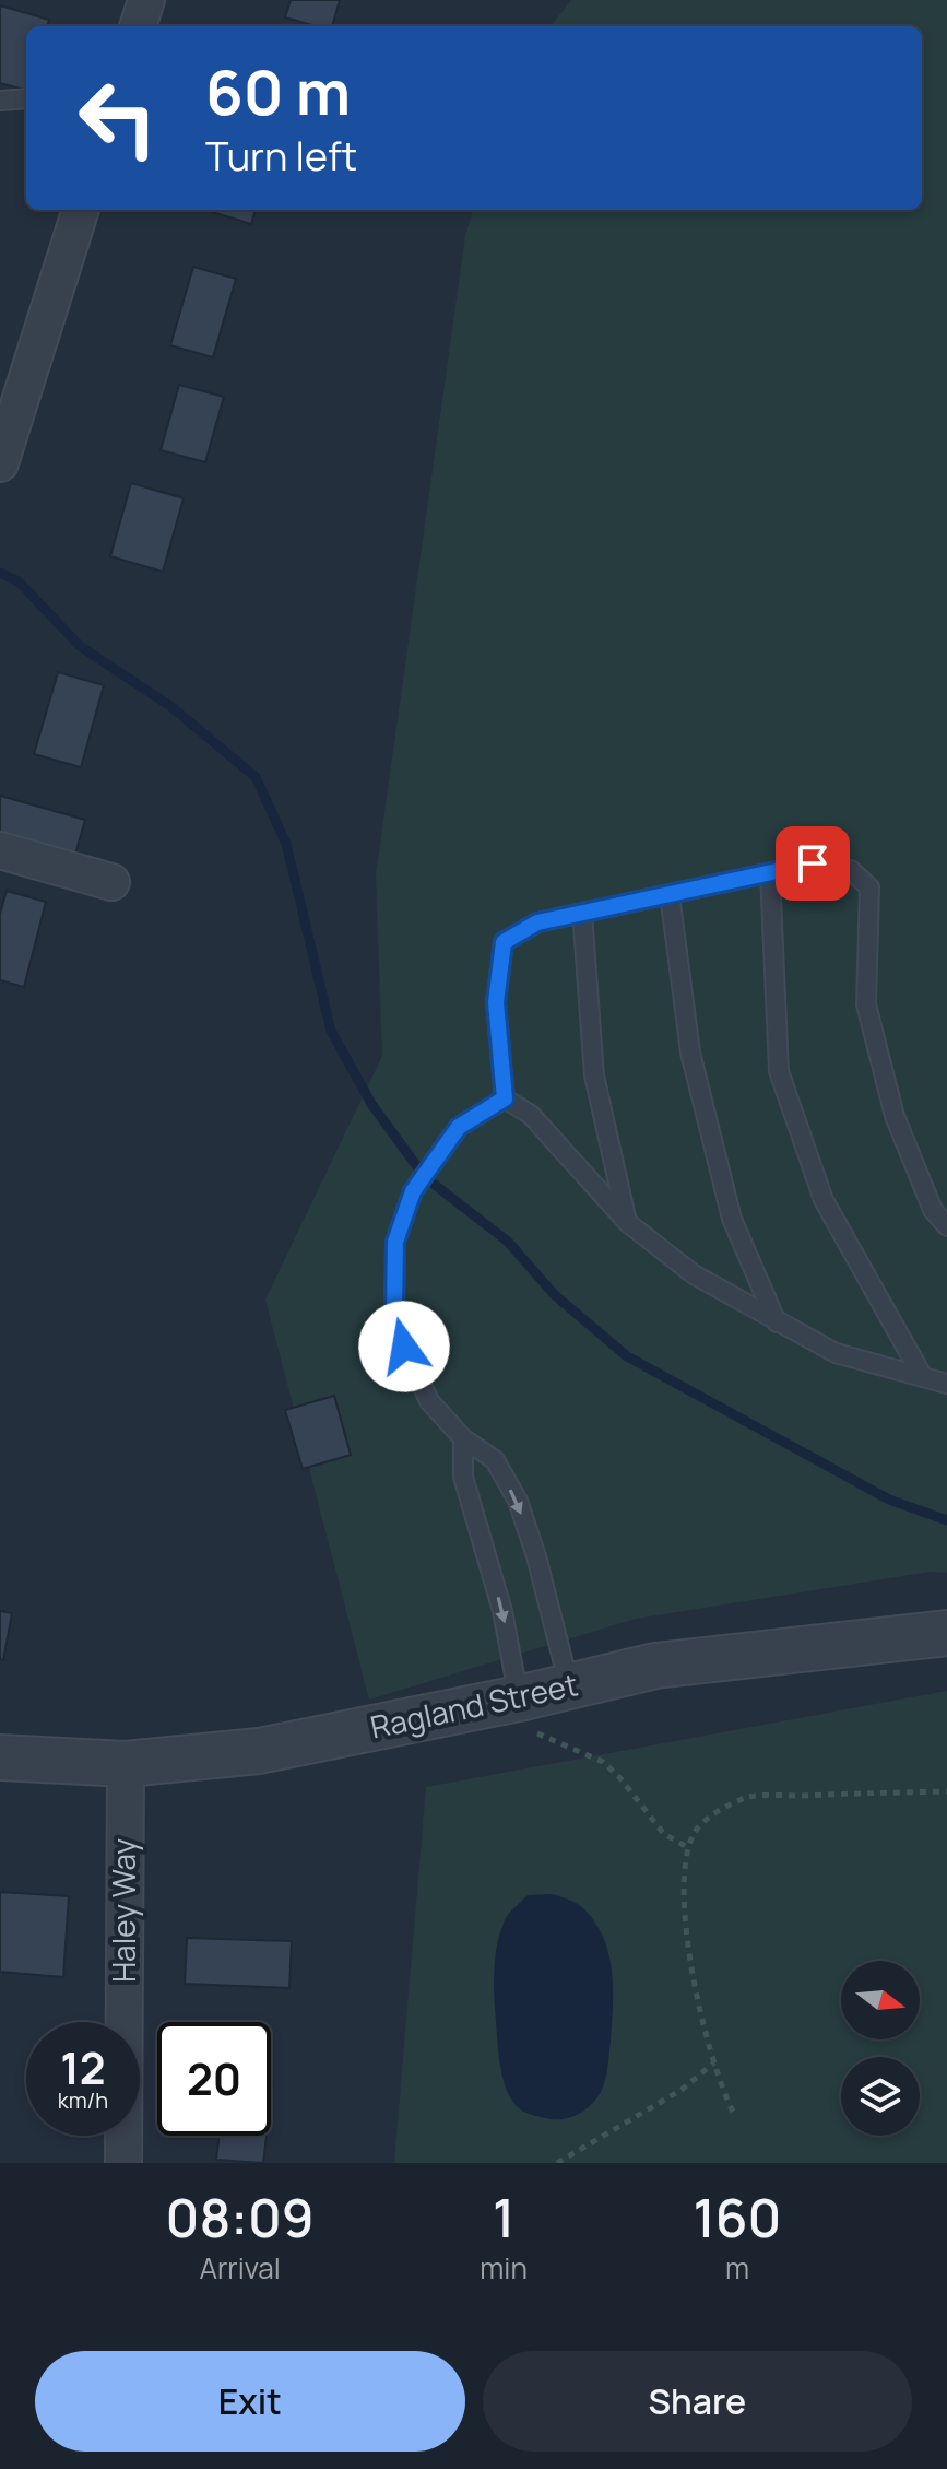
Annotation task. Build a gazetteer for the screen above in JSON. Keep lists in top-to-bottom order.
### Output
{
  "streets": {
    "street": ["Ragland Street", "Haley Way"]
  },
  "crossings": [
    ["Ragland Street", "Haley Way"]
  ],
  "north": "right",
  "page": {
    "turn": ["60 m", "Turn left"],
    "speed": "12 km/h",
    "limit": "20",
    "eta": [
      "08:09",
      "Arrival",
      "1",
      "min",
      "160",
      "m"
    ],
    "buttons": ["Exit", "Share"]
  }
}
